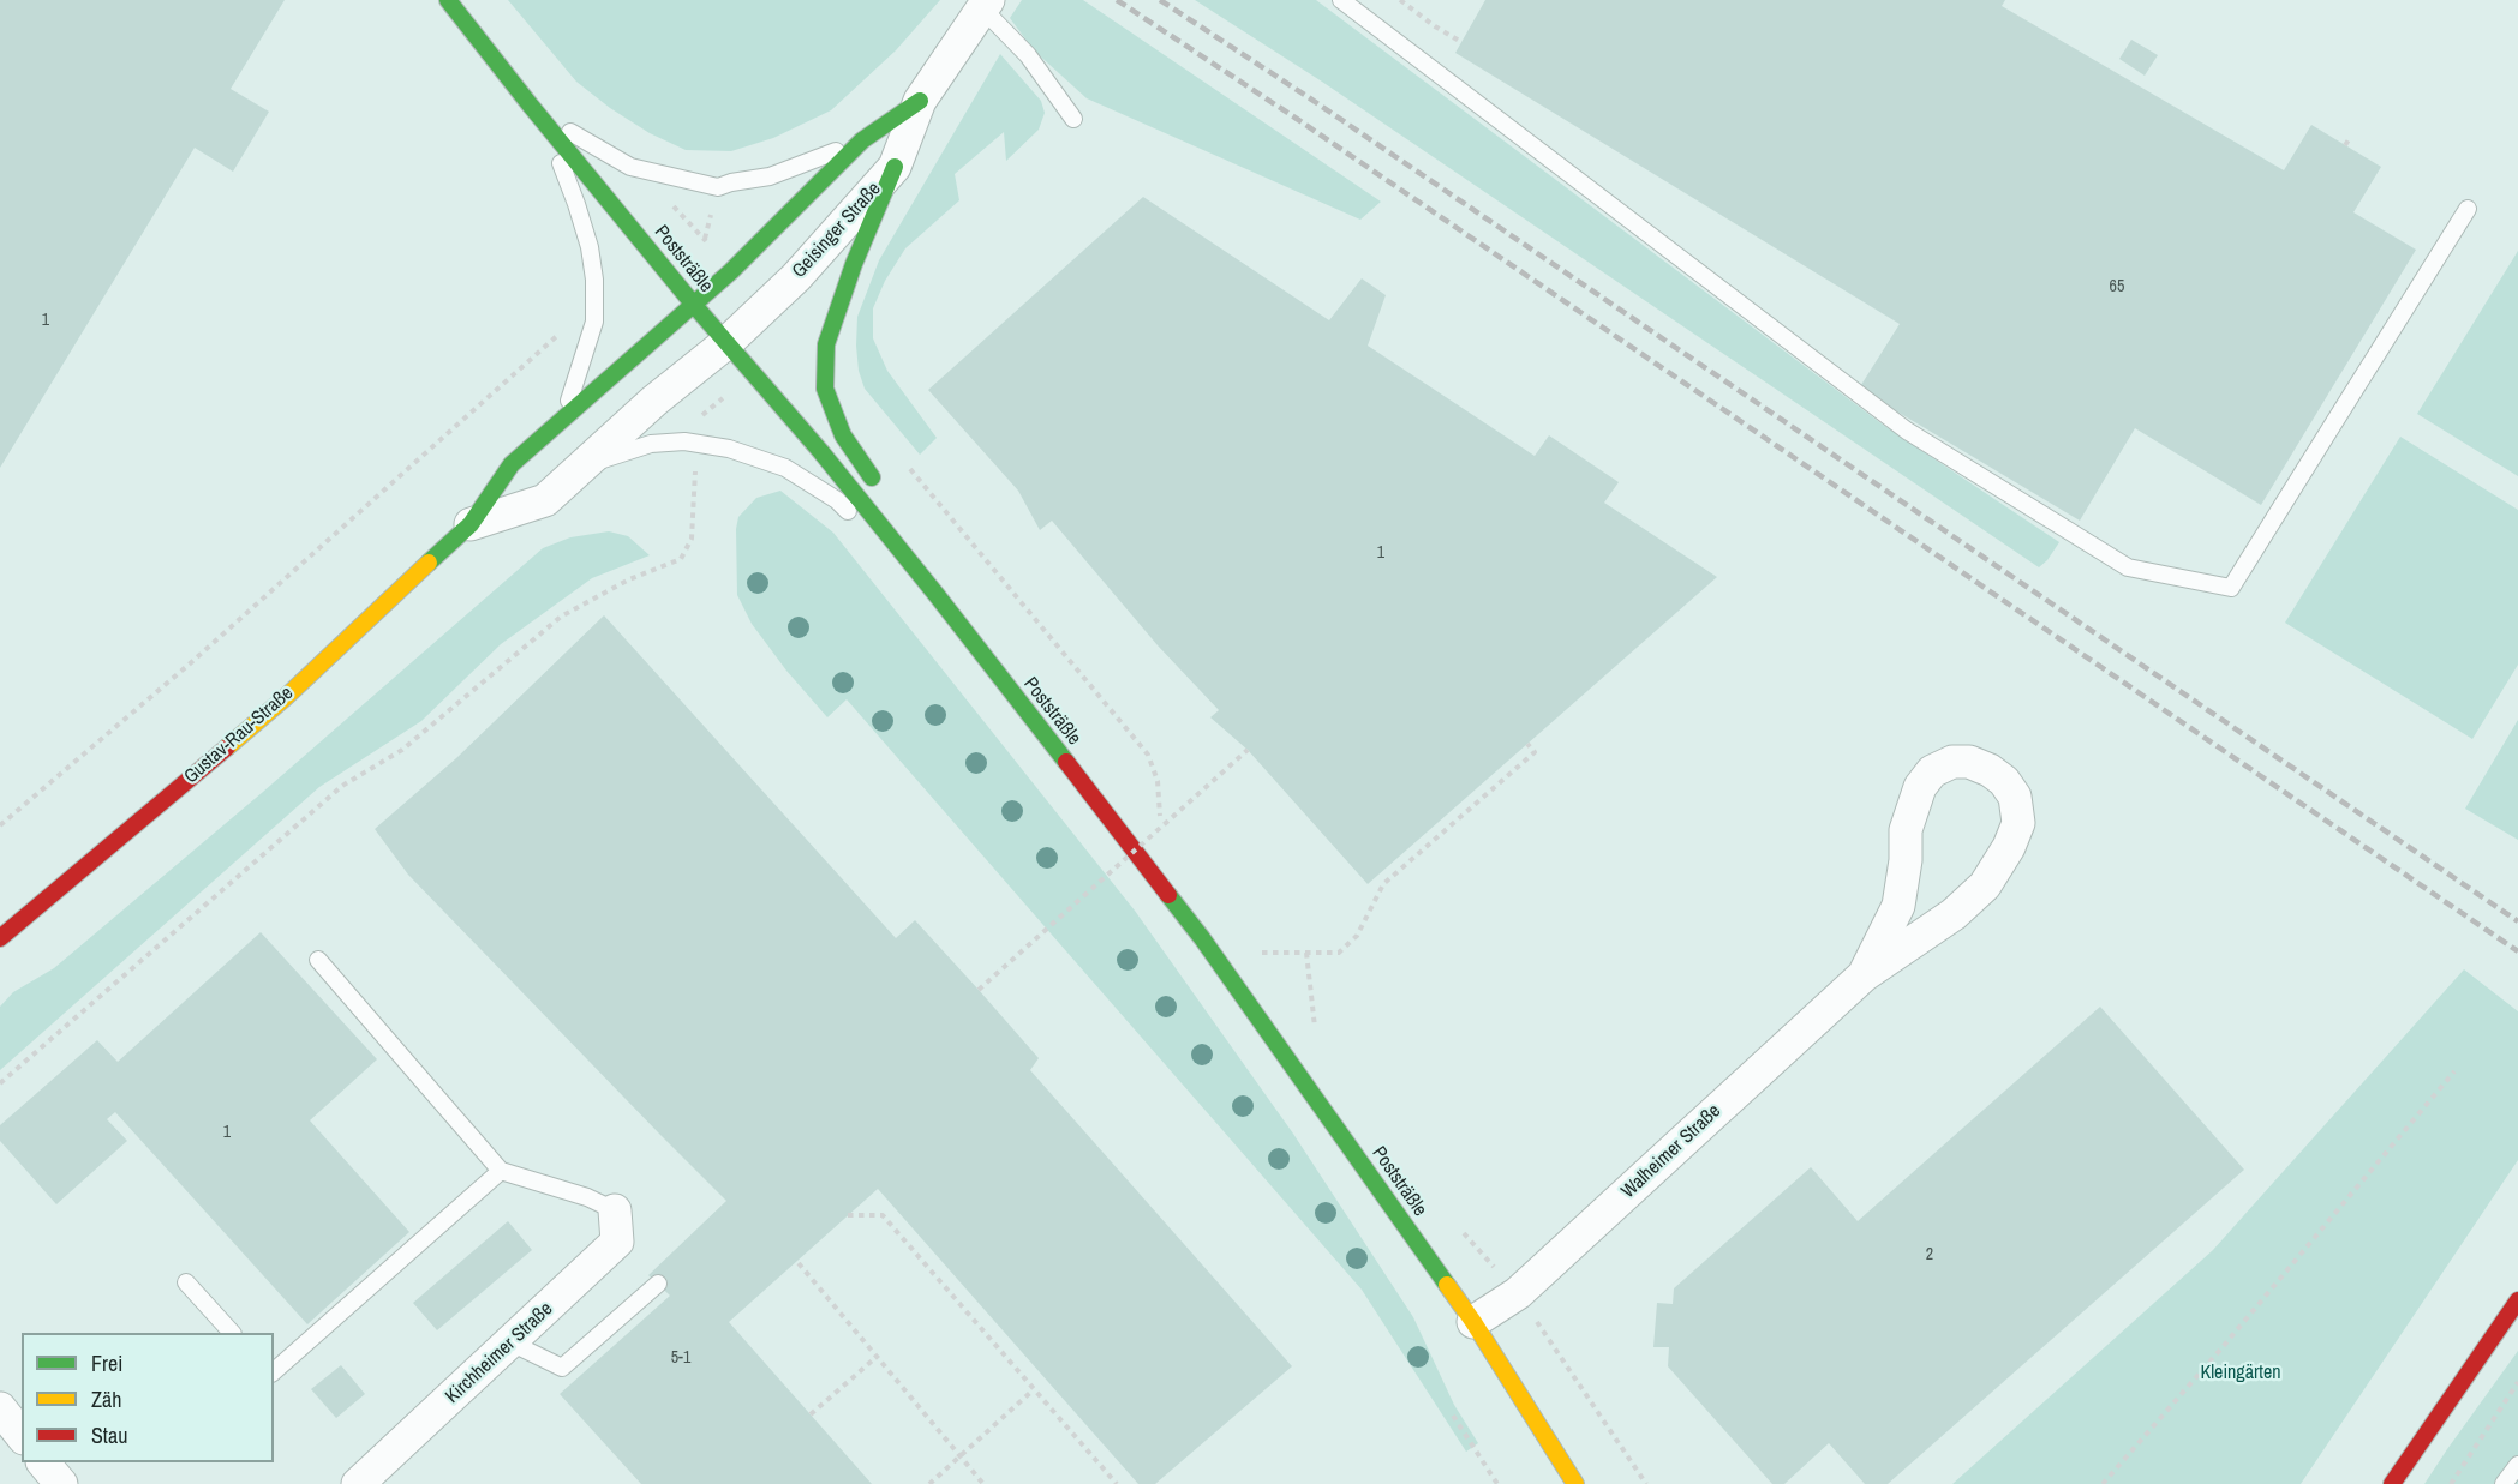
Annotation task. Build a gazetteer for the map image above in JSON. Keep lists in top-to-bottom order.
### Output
{
  "streets": {
    "main road": ["Geisinger Straße", "Poststräßle", "Gustav-Rau-Straße"],
    "street": ["Walheimer Straße", "Kirchheimer Straße"]
  },
  "crossings": [
    ["Geisinger Straße", "Poststräßle"],
    ["Geisinger Straße", "Gustav-Rau-Straße"],
    ["Poststräßle", "Gustav-Rau-Straße"],
    ["Poststräßle", "Walheimer Straße"]
  ],
  "parks": ["Kleingärten"],
  "house_numbers": [
    "65",
    "1",
    "1",
    "1",
    "2",
    "5-1"
  ],
  "legend": ["Frei", "Zäh", "Stau"]
}
